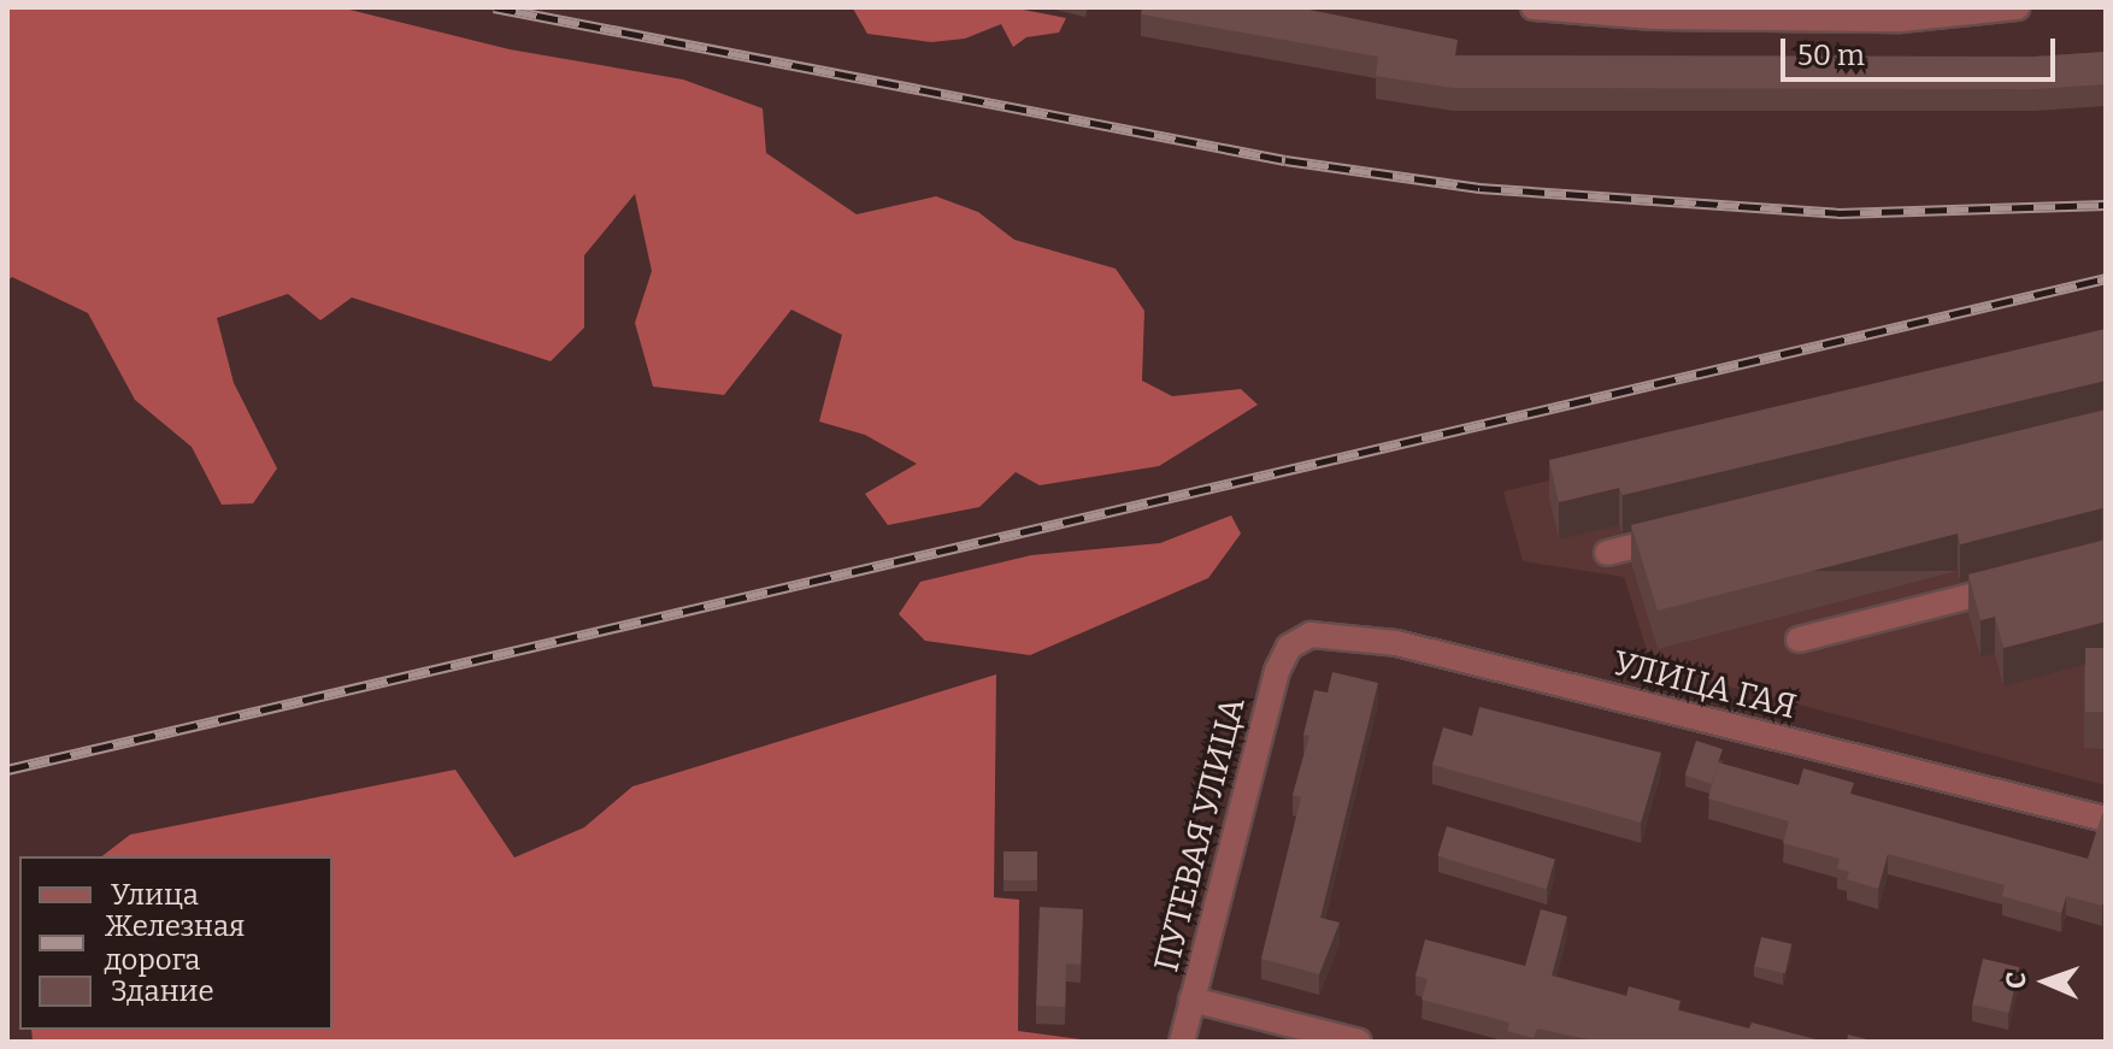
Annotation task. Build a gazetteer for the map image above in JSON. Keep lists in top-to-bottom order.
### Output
{
  "streets": {
    "street": ["УЛИЦА ГАЯ", "ПУТЕВАЯ УЛИЦА"]
  },
  "crossings": [
    ["УЛИЦА ГАЯ", "ПУТЕВАЯ УЛИЦА"]
  ],
  "legend": ["Улица", "Железная дорога", "Здание"],
  "scale_bar": "50 m",
  "north": "left"
}
